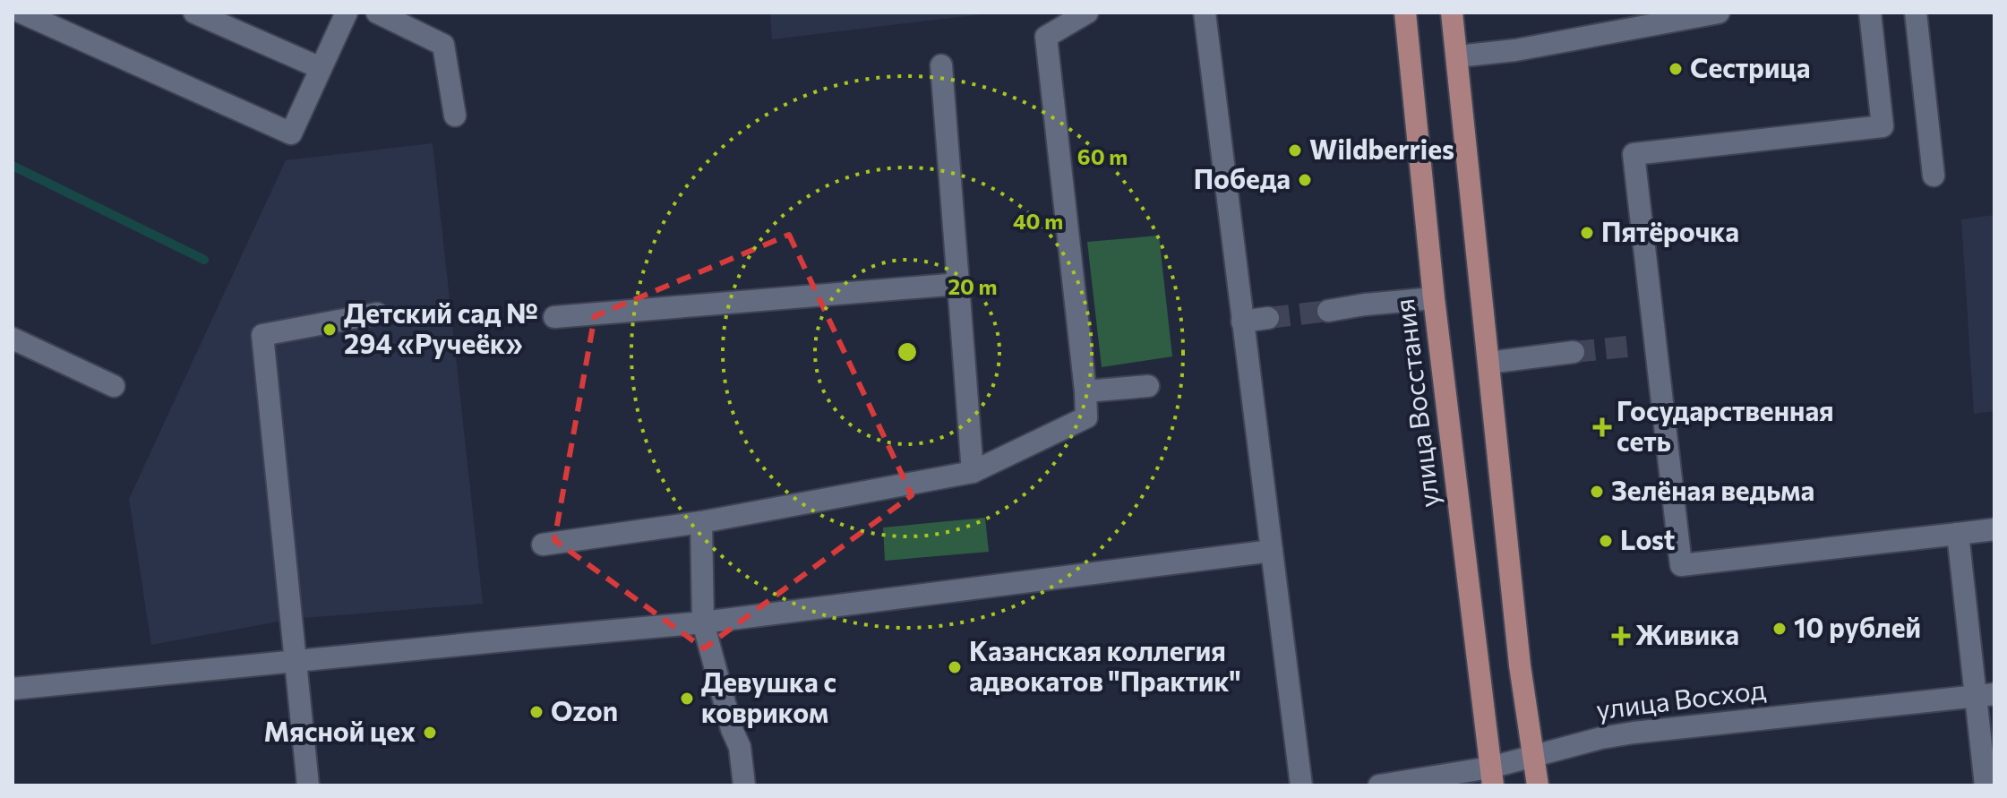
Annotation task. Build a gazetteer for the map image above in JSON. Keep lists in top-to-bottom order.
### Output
{
  "streets": {
    "main road": ["улица Восстания"],
    "street": ["улица Восход"]
  },
  "crossings": [
    ["улица Восстания", "улица Восход"]
  ],
  "places": {
    "other": [
      "Сестрица",
      "Wildberries",
      "Победа",
      "Пятёрочка",
      "Детский сад № 294 «Ручеёк»",
      "Зелёная ведьма",
      "Lost",
      "10 рублей",
      "Казанская коллегия адвокатов \"Практик\"",
      "Девушка с ковриком",
      "Ozon",
      "Мясной цех"
    ],
    "health": ["Государственная сеть", "Живика"]
  },
  "rings": ["60 m", "40 m", "20 m"]
}
